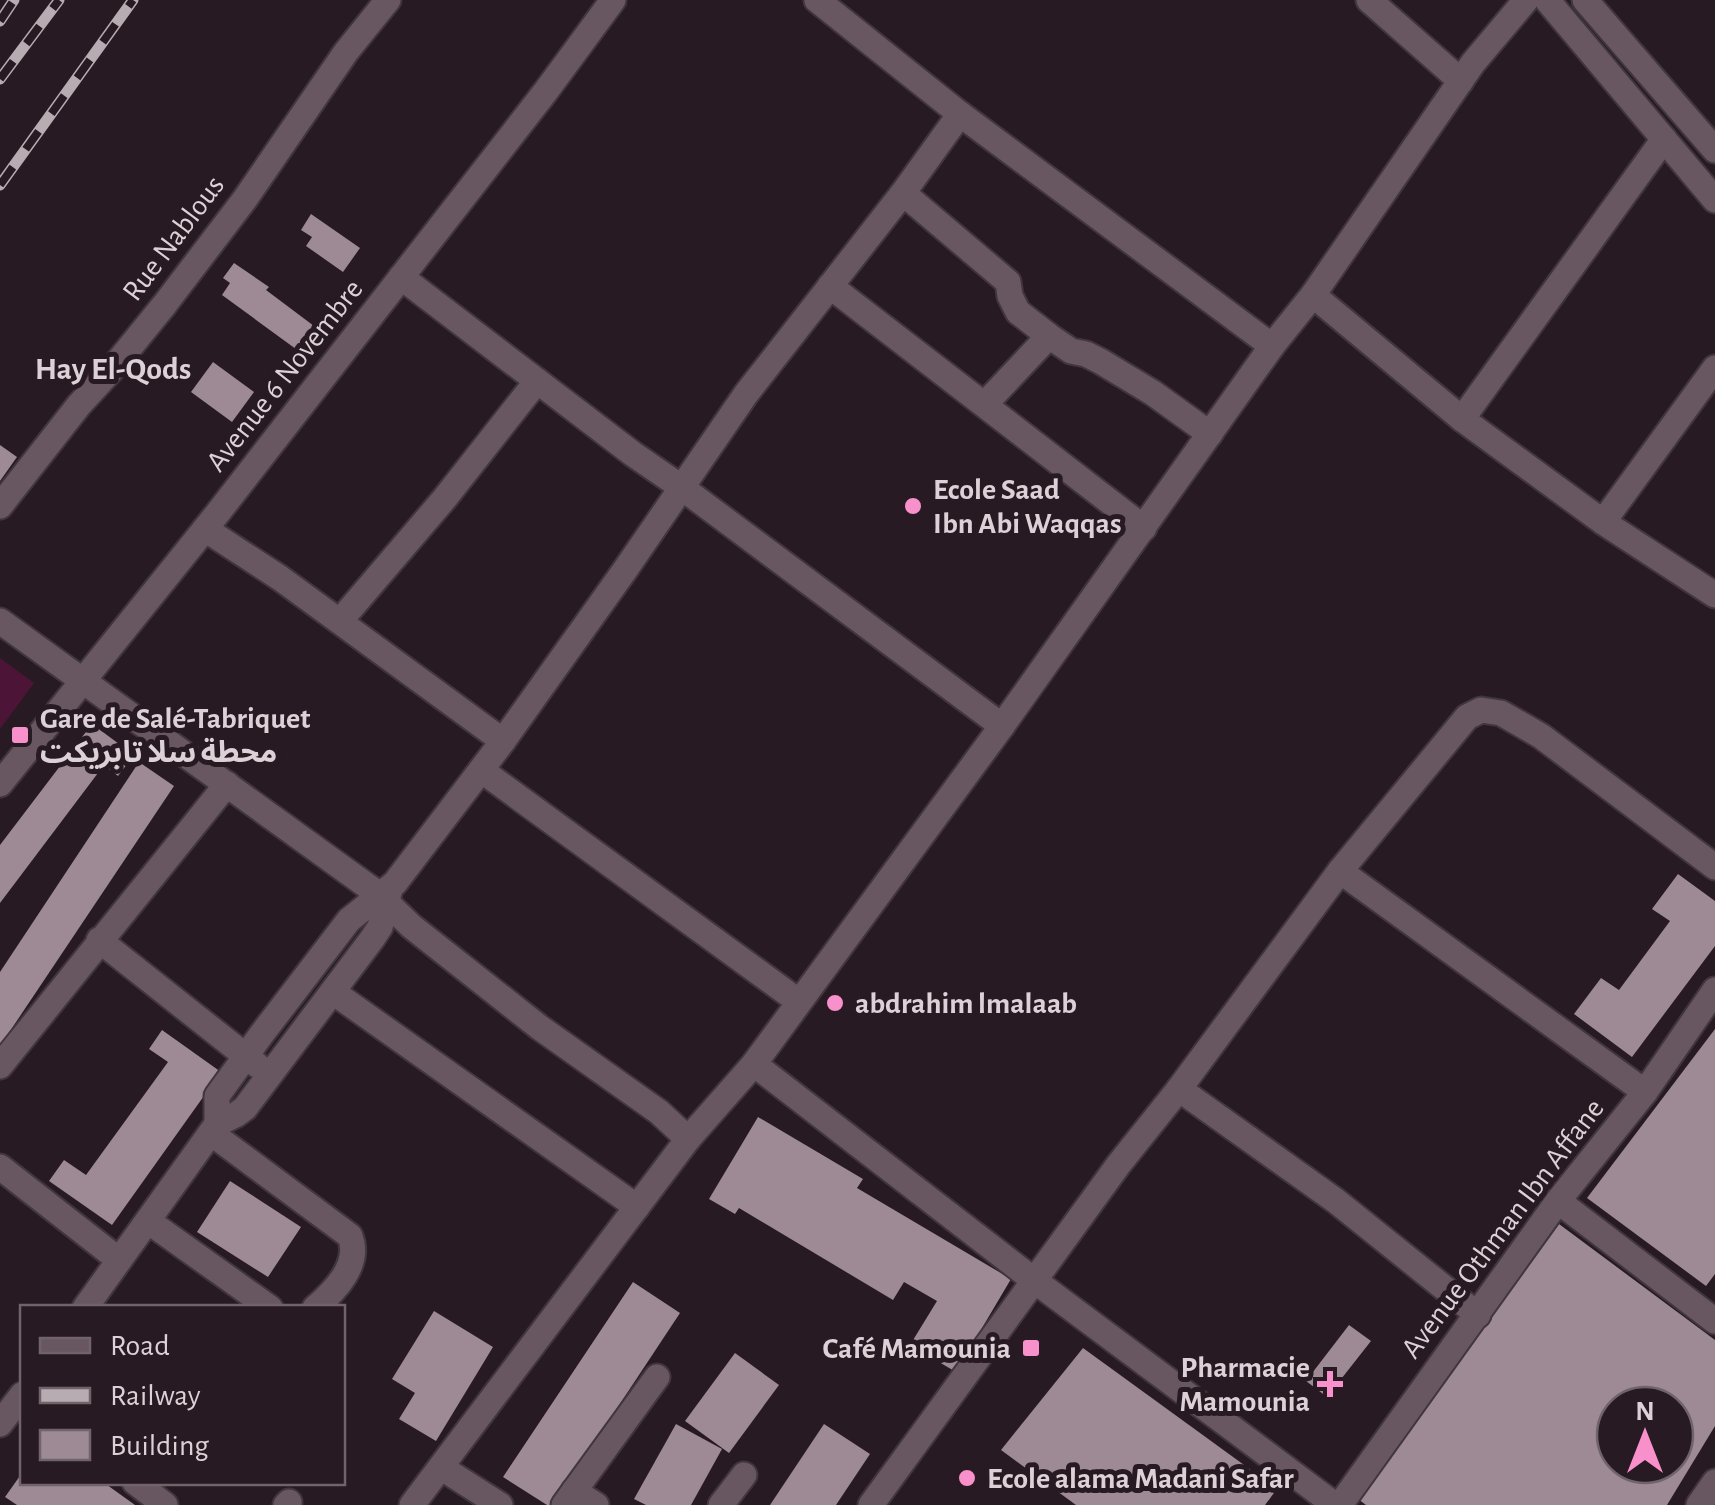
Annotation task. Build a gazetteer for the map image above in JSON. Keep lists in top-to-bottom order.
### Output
{
  "streets": {
    "street": ["Rue Nablous", "Avenue 6 Novembre", "Avenue Othman Ibn Affane"]
  },
  "districts": ["Hay El-Qods"],
  "places": {
    "other": ["Ecole Saad Ibn Abi Waqqas", "abdrahim lmalaab", "Ecole alama Madani Safar"],
    "transit": ["Gare de Salé-Tabriquet محطة سلا تابريكت", "Café Mamounia"],
    "health": ["Pharmacie Mamounia"]
  },
  "legend": ["Road", "Railway", "Building"],
  "north": "top"
}
